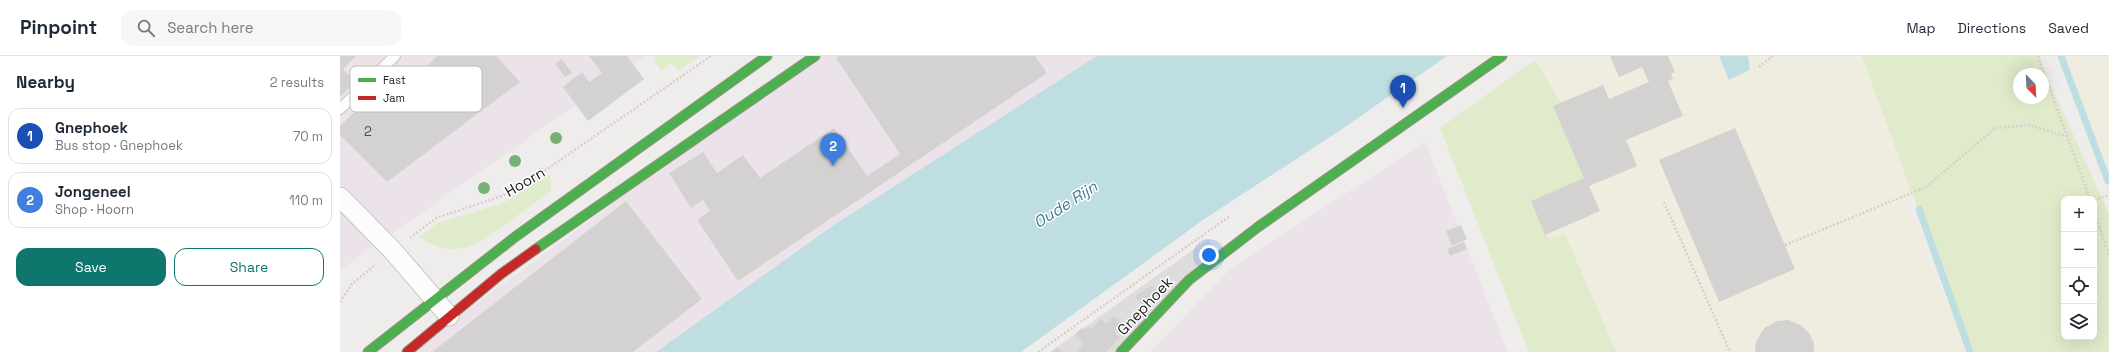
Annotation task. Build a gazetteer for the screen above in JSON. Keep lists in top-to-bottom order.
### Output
{
  "streets": {
    "street": ["Gnephoek"],
    "path": ["Hoorn"]
  },
  "water": ["Oude Rijn"],
  "house_numbers": ["2"],
  "legend": ["Fast", "Jam"],
  "north": "bottom right",
  "page": {
    "header": "Pinpoint",
    "search": "Search here",
    "nav": ["Map", "Directions", "Saved"],
    "heading": ["Nearby", "2 results"],
    "pins": ["1", "2"],
    "list": [
      {
        "mark": "1",
        "name": "Gnephoek",
        "note": "Bus stop · Gnephoek",
        "value": "70 m"
      },
      {
        "mark": "2",
        "name": "Jongeneel",
        "note": "Shop · Hoorn",
        "value": "110 m"
      }
    ],
    "map_buttons": ["+", "−"],
    "buttons": ["Save", "Share"]
  }
}
